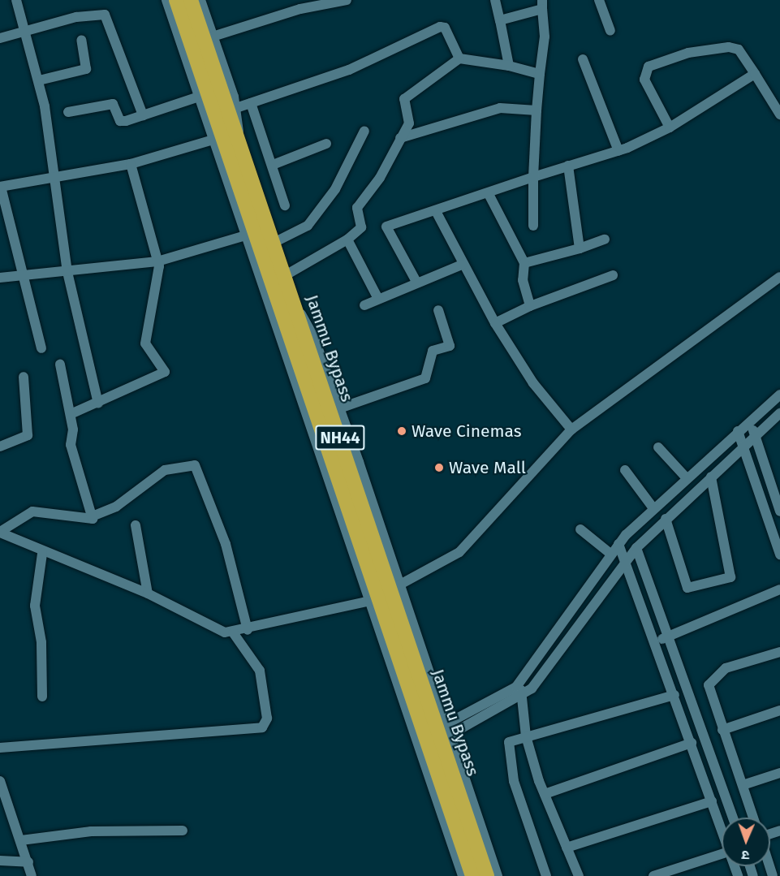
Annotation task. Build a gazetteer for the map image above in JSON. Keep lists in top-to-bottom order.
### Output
{
  "streets": {
    "highway": ["Jammu Bypass", "NH44"]
  },
  "places": ["Wave Cinemas", "Wave Mall"],
  "north": "bottom"
}
